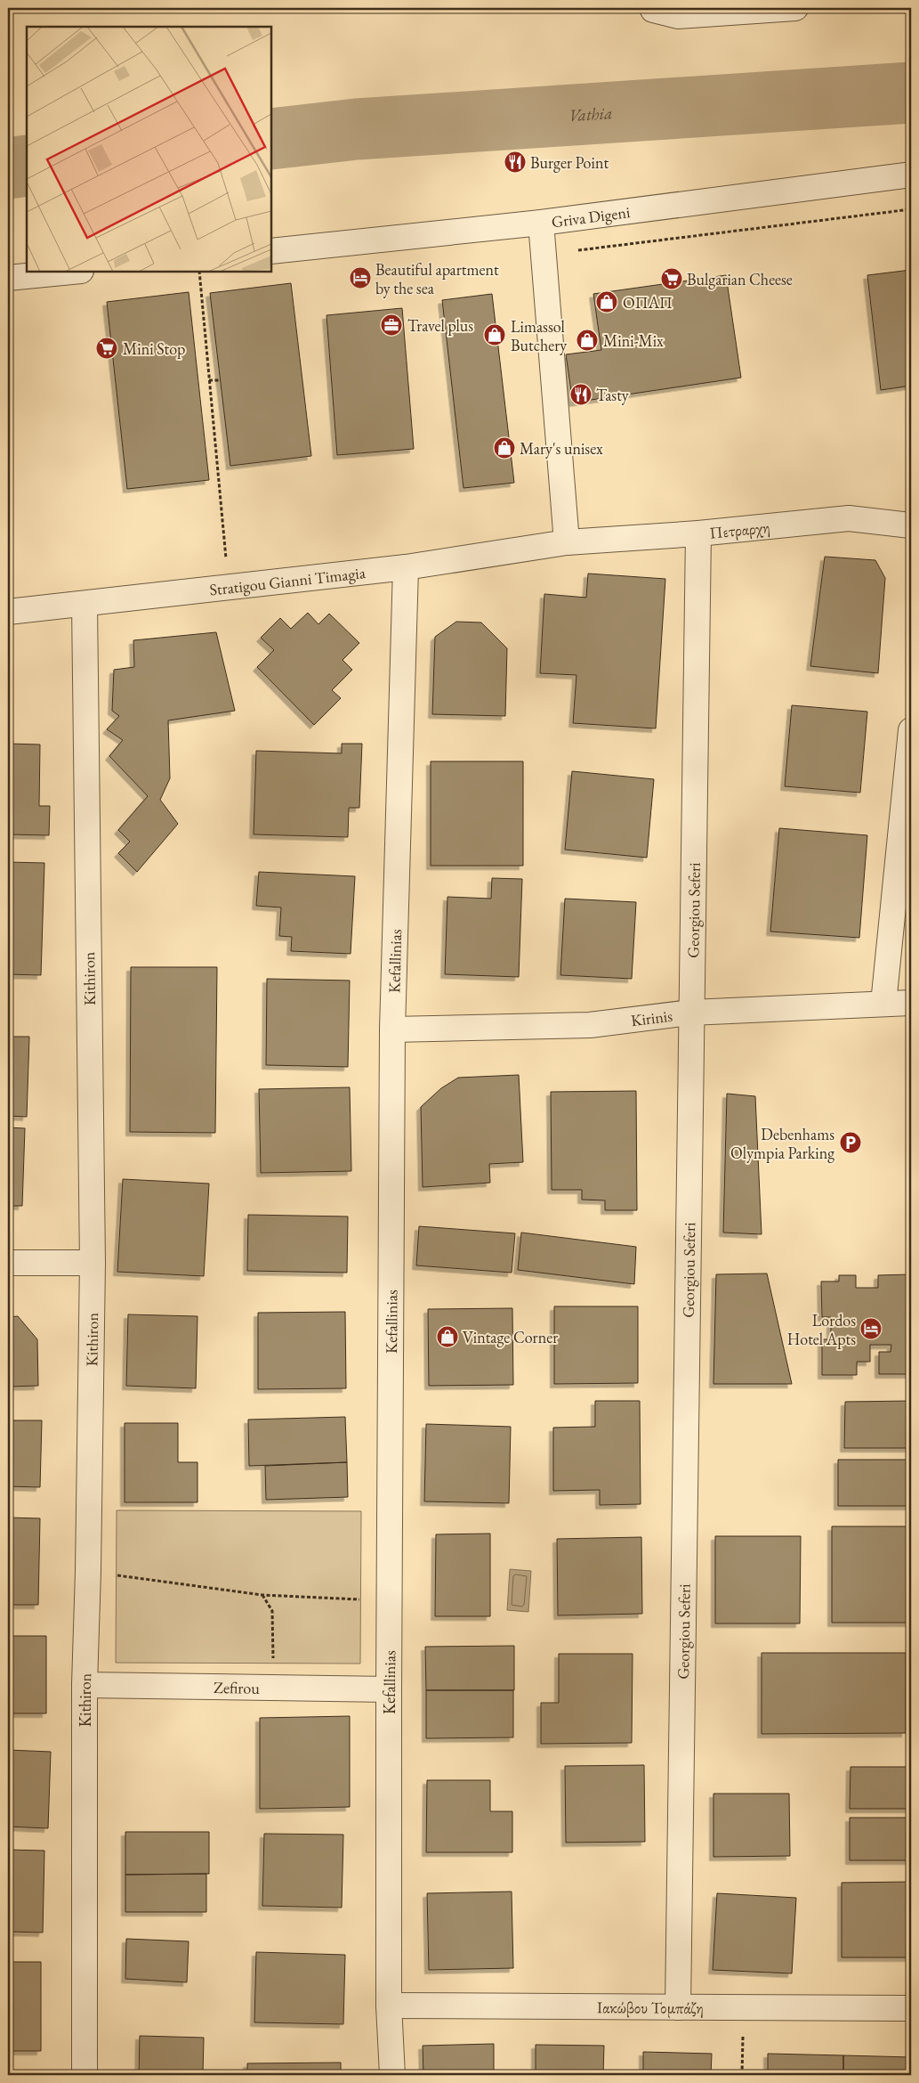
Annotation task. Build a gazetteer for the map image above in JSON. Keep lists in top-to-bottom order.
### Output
{
  "streets": {
    "street": [
      "Griva Digeni",
      "Πετραρχη",
      "Stratigou Gianni Timagia",
      "Georgiou Seferi",
      "Kefallinias",
      "Kithiron",
      "Kirinis",
      "Zefirou",
      "Ιακώβου Τομπάζη"
    ]
  },
  "crossings": [
    ["Πετραρχη", "Stratigou Gianni Timagia"],
    ["Πετραρχη", "Georgiou Seferi"],
    ["Stratigou Gianni Timagia", "Kefallinias"],
    ["Stratigou Gianni Timagia", "Kithiron"],
    ["Georgiou Seferi", "Kirinis"],
    ["Georgiou Seferi", "Ιακώβου Τομπάζη"],
    ["Kefallinias", "Kirinis"],
    ["Kefallinias", "Zefirou"],
    ["Kefallinias", "Ιακώβου Τομπάζη"],
    ["Kithiron", "Zefirou"]
  ],
  "water": ["Vathia"],
  "places": {
    "restaurant": ["Burger Point", "Tasty"],
    "hotel": ["Beautiful apartment by the sea", "Lordos Hotel Apts"],
    "supermarket": ["Bulgarian Cheese", "Mini Stop"],
    "shop": [
      "ΟΠΑΠ",
      "Limassol Butchery",
      "Mini-Mix",
      "Mary's unisex",
      "Vintage Corner"
    ],
    "office": ["Travel plus"],
    "parking": ["Debenhams Olympia Parking"]
  }
}
